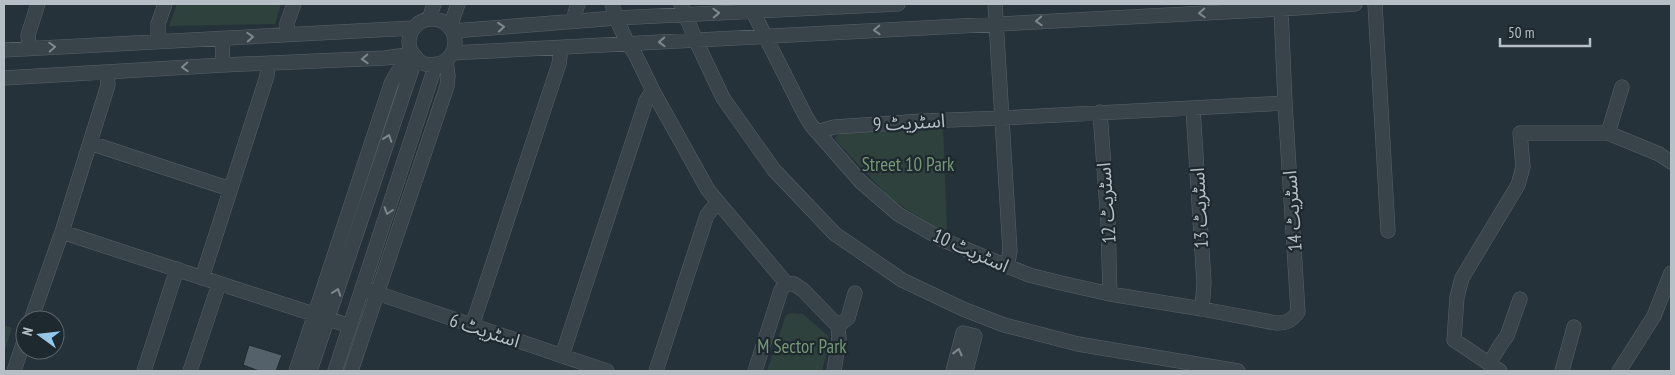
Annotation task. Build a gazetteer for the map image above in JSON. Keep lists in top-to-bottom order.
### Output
{
  "streets": {
    "street": [
      "اسٹریٹ 9",
      "اسٹریٹ 12",
      "اسٹریٹ 13",
      "اسٹریٹ 14",
      "اسٹریٹ 10",
      "اسٹریٹ 6"
    ]
  },
  "crossings": [
    ["اسٹریٹ 9", "اسٹریٹ 12"],
    ["اسٹریٹ 9", "اسٹریٹ 13"],
    ["اسٹریٹ 9", "اسٹریٹ 14"],
    ["اسٹریٹ 9", "اسٹریٹ 10"],
    ["اسٹریٹ 12", "اسٹریٹ 10"],
    ["اسٹریٹ 13", "اسٹریٹ 10"],
    ["اسٹریٹ 14", "اسٹریٹ 10"]
  ],
  "parks": ["Street 10 Park", "M Sector Park"],
  "scale_bar": "50 m",
  "north": "left"
}
